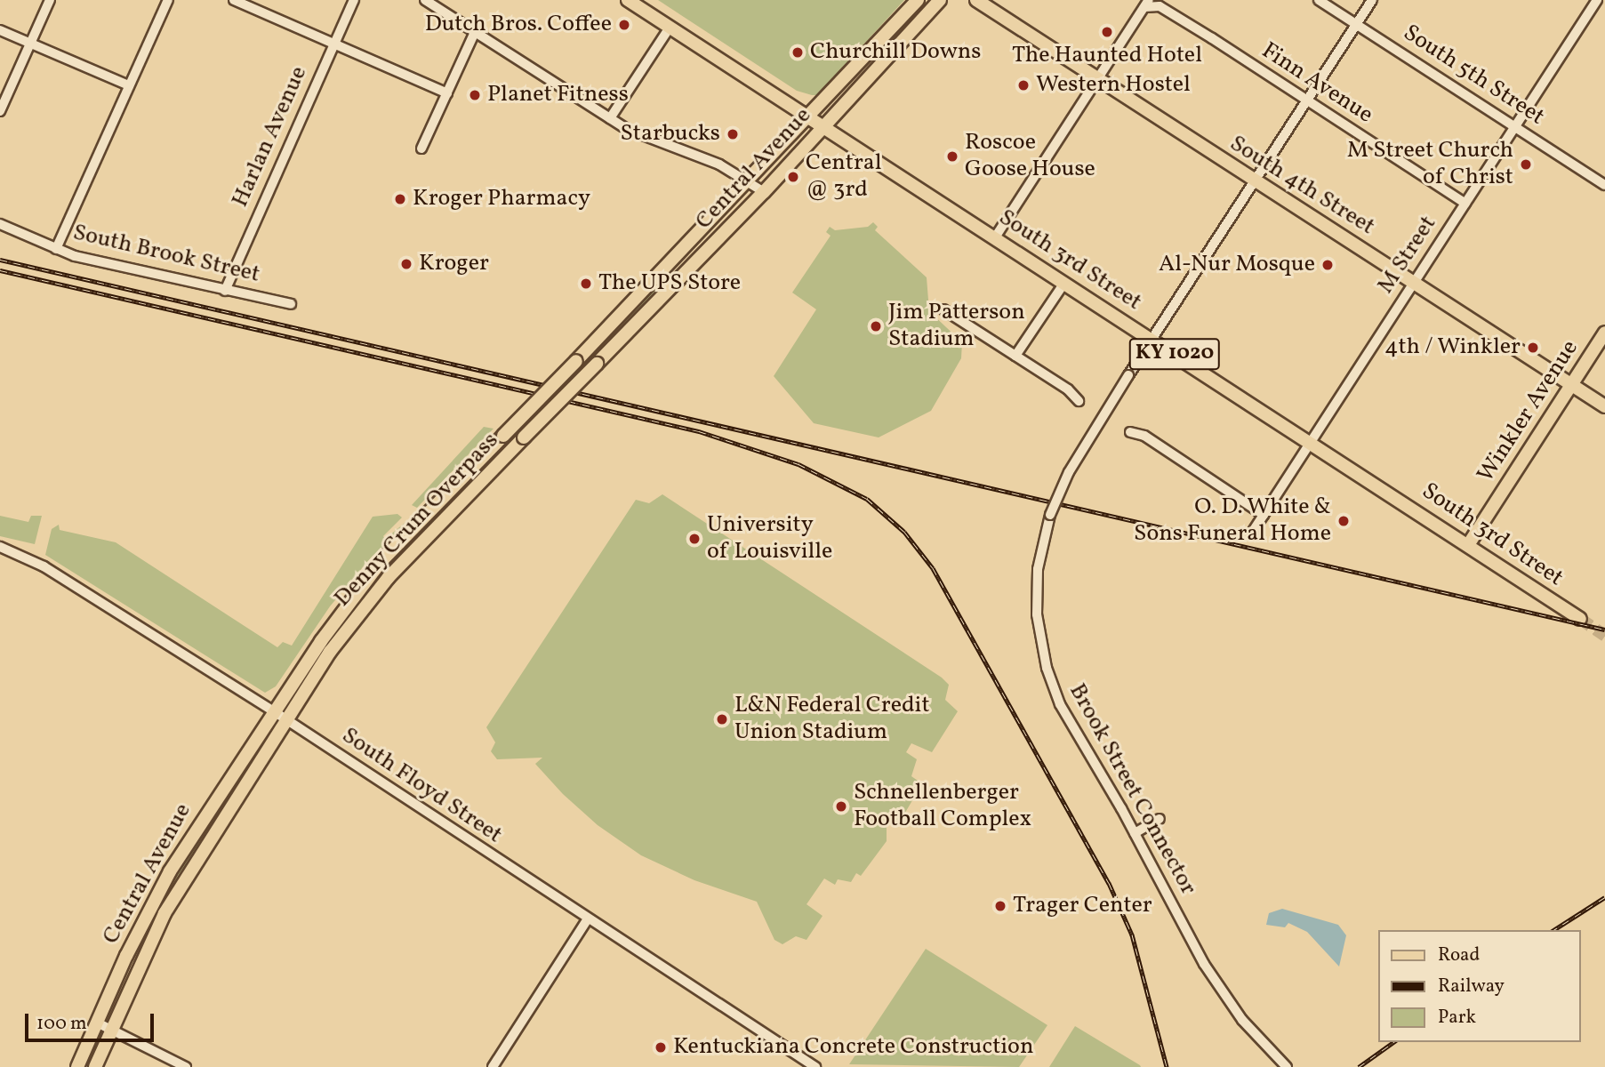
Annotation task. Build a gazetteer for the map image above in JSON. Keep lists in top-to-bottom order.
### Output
{
  "streets": {
    "main road": [
      "Central Avenue",
      "South 4th Street",
      "South 3rd Street",
      "KY 1020",
      "Winkler Avenue",
      "Denny Crum Overpass"
    ],
    "street": [
      "South 5th Street",
      "Finn Avenue",
      "Harlan Avenue",
      "South Brook Street",
      "M Street",
      "South Floyd Street",
      "Brook Street Connector"
    ]
  },
  "crossings": [
    ["South 5th Street", "M Street"],
    ["South 5th Street", "Brook Street Connector"],
    ["Finn Avenue", "M Street"],
    ["Finn Avenue", "Brook Street Connector"],
    ["Harlan Avenue", "South Brook Street"],
    ["Central Avenue", "South 3rd Street"],
    ["Central Avenue", "Denny Crum Overpass"],
    ["Central Avenue", "South Floyd Street"],
    ["South 4th Street", "M Street"],
    ["South 4th Street", "Winkler Avenue"],
    ["South 4th Street", "Brook Street Connector"],
    ["M Street", "South 3rd Street"],
    ["South 3rd Street", "Winkler Avenue"],
    ["South 3rd Street", "Brook Street Connector"],
    ["Denny Crum Overpass", "South Floyd Street"]
  ],
  "places": [
    "Dutch Bros. Coffee",
    "The Haunted Hotel",
    "Churchill Downs",
    "Western Hostel",
    "Planet Fitness",
    "Starbucks",
    "Roscoe Goose House",
    "M Street Church of Christ",
    "Central @ 3rd",
    "Kroger Pharmacy",
    "Kroger",
    "Al-Nur Mosque",
    "The UPS Store",
    "Jim Patterson Stadium",
    "4th / Winkler",
    "O. D. White & Sons Funeral Home",
    "University of Louisville",
    "L&N Federal Credit Union Stadium",
    "Schnellenberger Football Complex",
    "Trager Center",
    "Kentuckiana Concrete Construction"
  ],
  "legend": ["Road", "Railway", "Park"],
  "scale_bar": "100 m"
}
